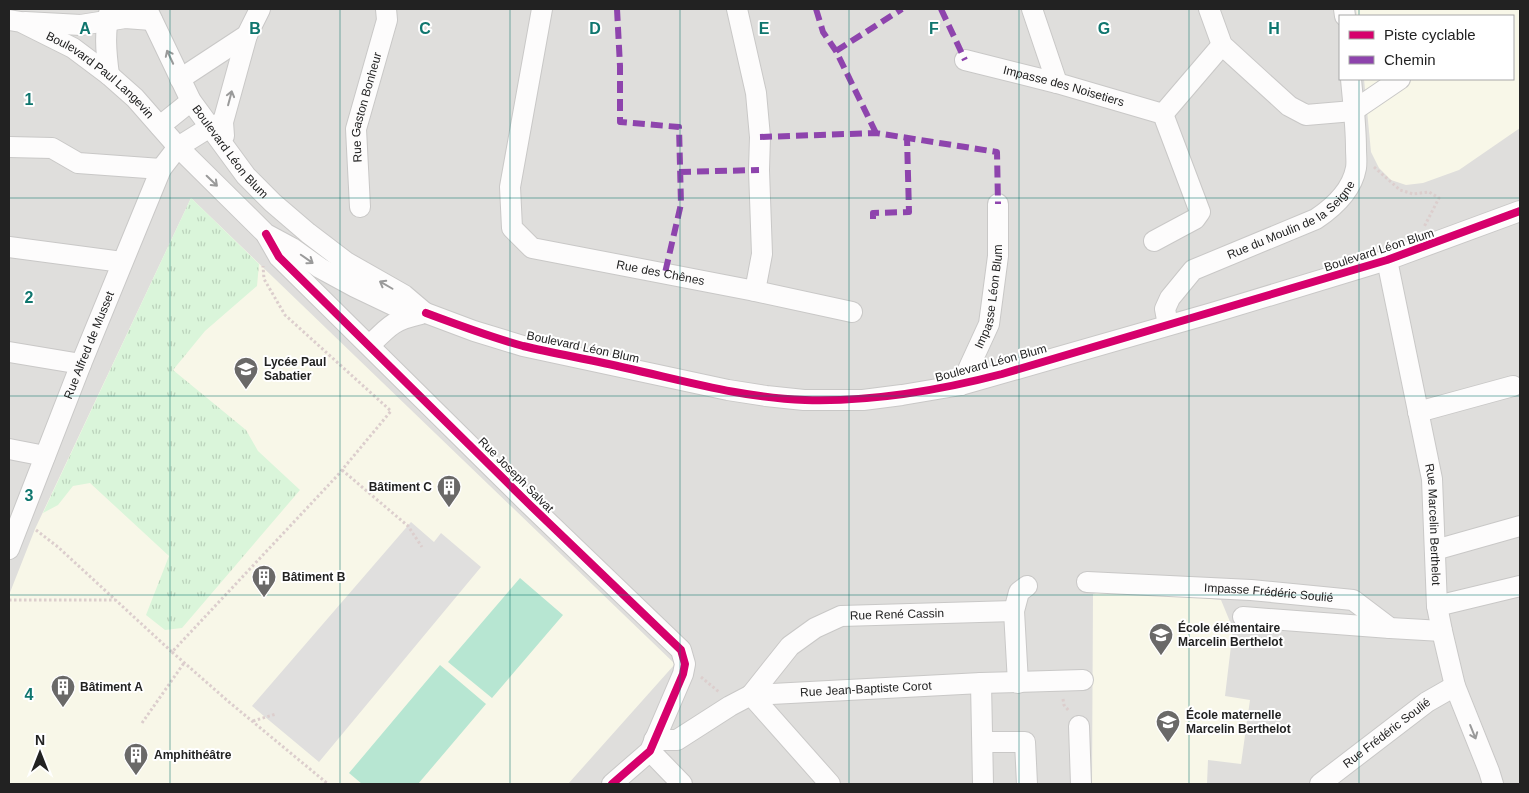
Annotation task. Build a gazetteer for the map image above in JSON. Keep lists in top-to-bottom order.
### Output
{
  "streets": {
    "street": [
      "Boulevard Paul Langevin",
      "Impasse des Noisetiers",
      "Rue Gaston Bonheur",
      "Boulevard Léon Blum",
      "Rue du Moulin de la Seigne",
      "Rue des Chênes",
      "Impasse Léon Blum",
      "Rue Alfred de Musset",
      "Rue Joseph Salvat",
      "Rue Marcelin Berthelot",
      "Impasse Frédéric Soulié",
      "Rue René Cassin",
      "Rue Jean-Baptiste Corot",
      "Rue Frédéric Soulié"
    ]
  },
  "crossings": [
    ["Boulevard Paul Langevin", "Boulevard Léon Blum"],
    ["Boulevard Paul Langevin", "Rue Alfred de Musset"],
    ["Boulevard Léon Blum", "Rue du Moulin de la Seigne"],
    ["Boulevard Léon Blum", "Impasse Léon Blum"],
    ["Boulevard Léon Blum", "Rue Alfred de Musset"],
    ["Boulevard Léon Blum", "Rue Joseph Salvat"],
    ["Boulevard Léon Blum", "Rue Marcelin Berthelot"],
    ["Rue Marcelin Berthelot", "Rue Frédéric Soulié"],
    ["Rue René Cassin", "Rue Jean-Baptiste Corot"]
  ],
  "places": {
    "school or university": ["Lycée Paul Sabatier", "École élémentaire Marcelin Berthelot", "École maternelle Marcelin Berthelot"],
    "building": [
      "Bâtiment C",
      "Bâtiment B",
      "Bâtiment A",
      "Amphithéâtre"
    ]
  },
  "legend": ["Piste cyclable", "Chemin"],
  "north": "top",
  "grid": {
    "columns": [
      "A",
      "B",
      "C",
      "D",
      "E",
      "F",
      "G",
      "H"
    ],
    "rows": [
      "1",
      "2",
      "3",
      "4"
    ]
  }
}
